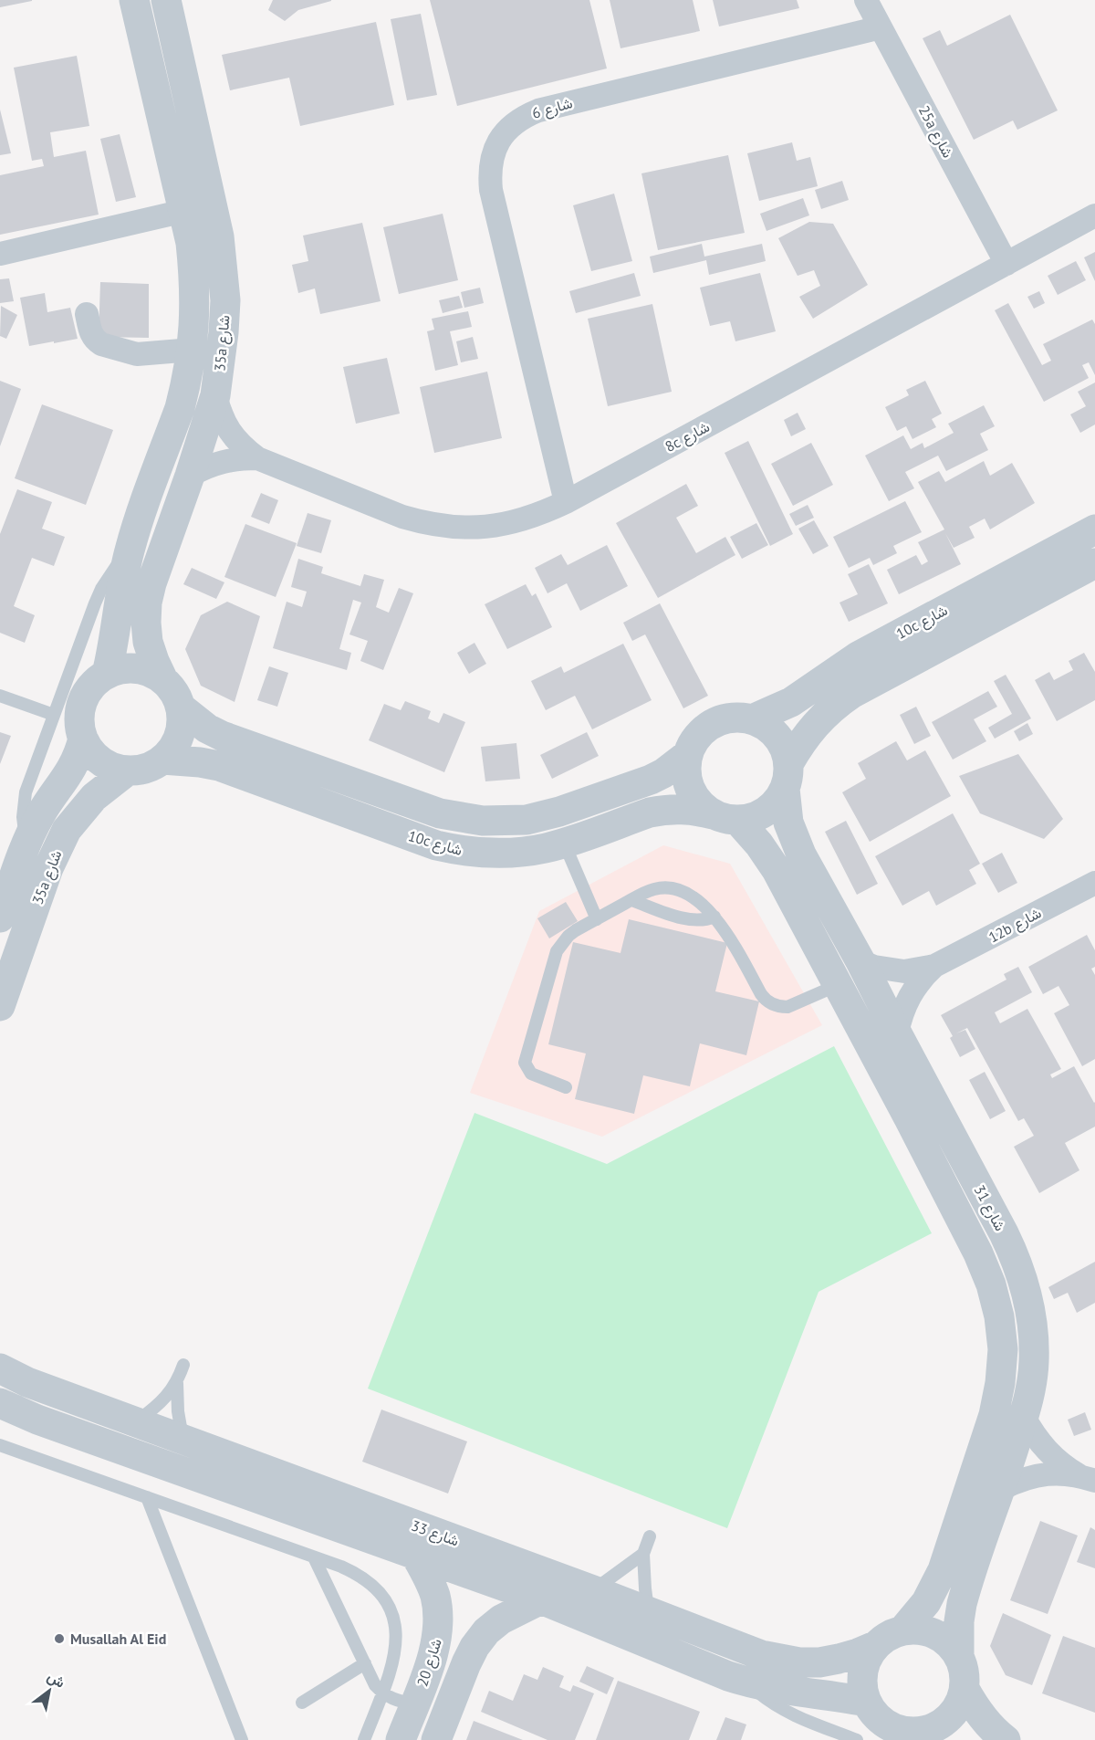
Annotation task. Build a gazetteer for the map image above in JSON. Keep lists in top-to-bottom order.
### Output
{
  "streets": {
    "street": [
      "شارع 6",
      "25a شارع",
      "35a شارع",
      "8c شارع",
      "10c شارع",
      "12b شارع",
      "شارع 31",
      "شارع 33",
      "شارع 20"
    ]
  },
  "crossings": [
    ["شارع 6", "25a شارع"],
    ["شارع 6", "8c شارع"],
    ["25a شارع", "8c شارع"],
    ["35a شارع", "8c شارع"],
    ["35a شارع", "10c شارع"],
    ["10c شارع", "شارع 31"],
    ["12b شارع", "شارع 31"],
    ["شارع 31", "شارع 33"],
    ["شارع 33", "شارع 20"]
  ],
  "places": ["Musallah Al Eid"],
  "north": "top right"
}
